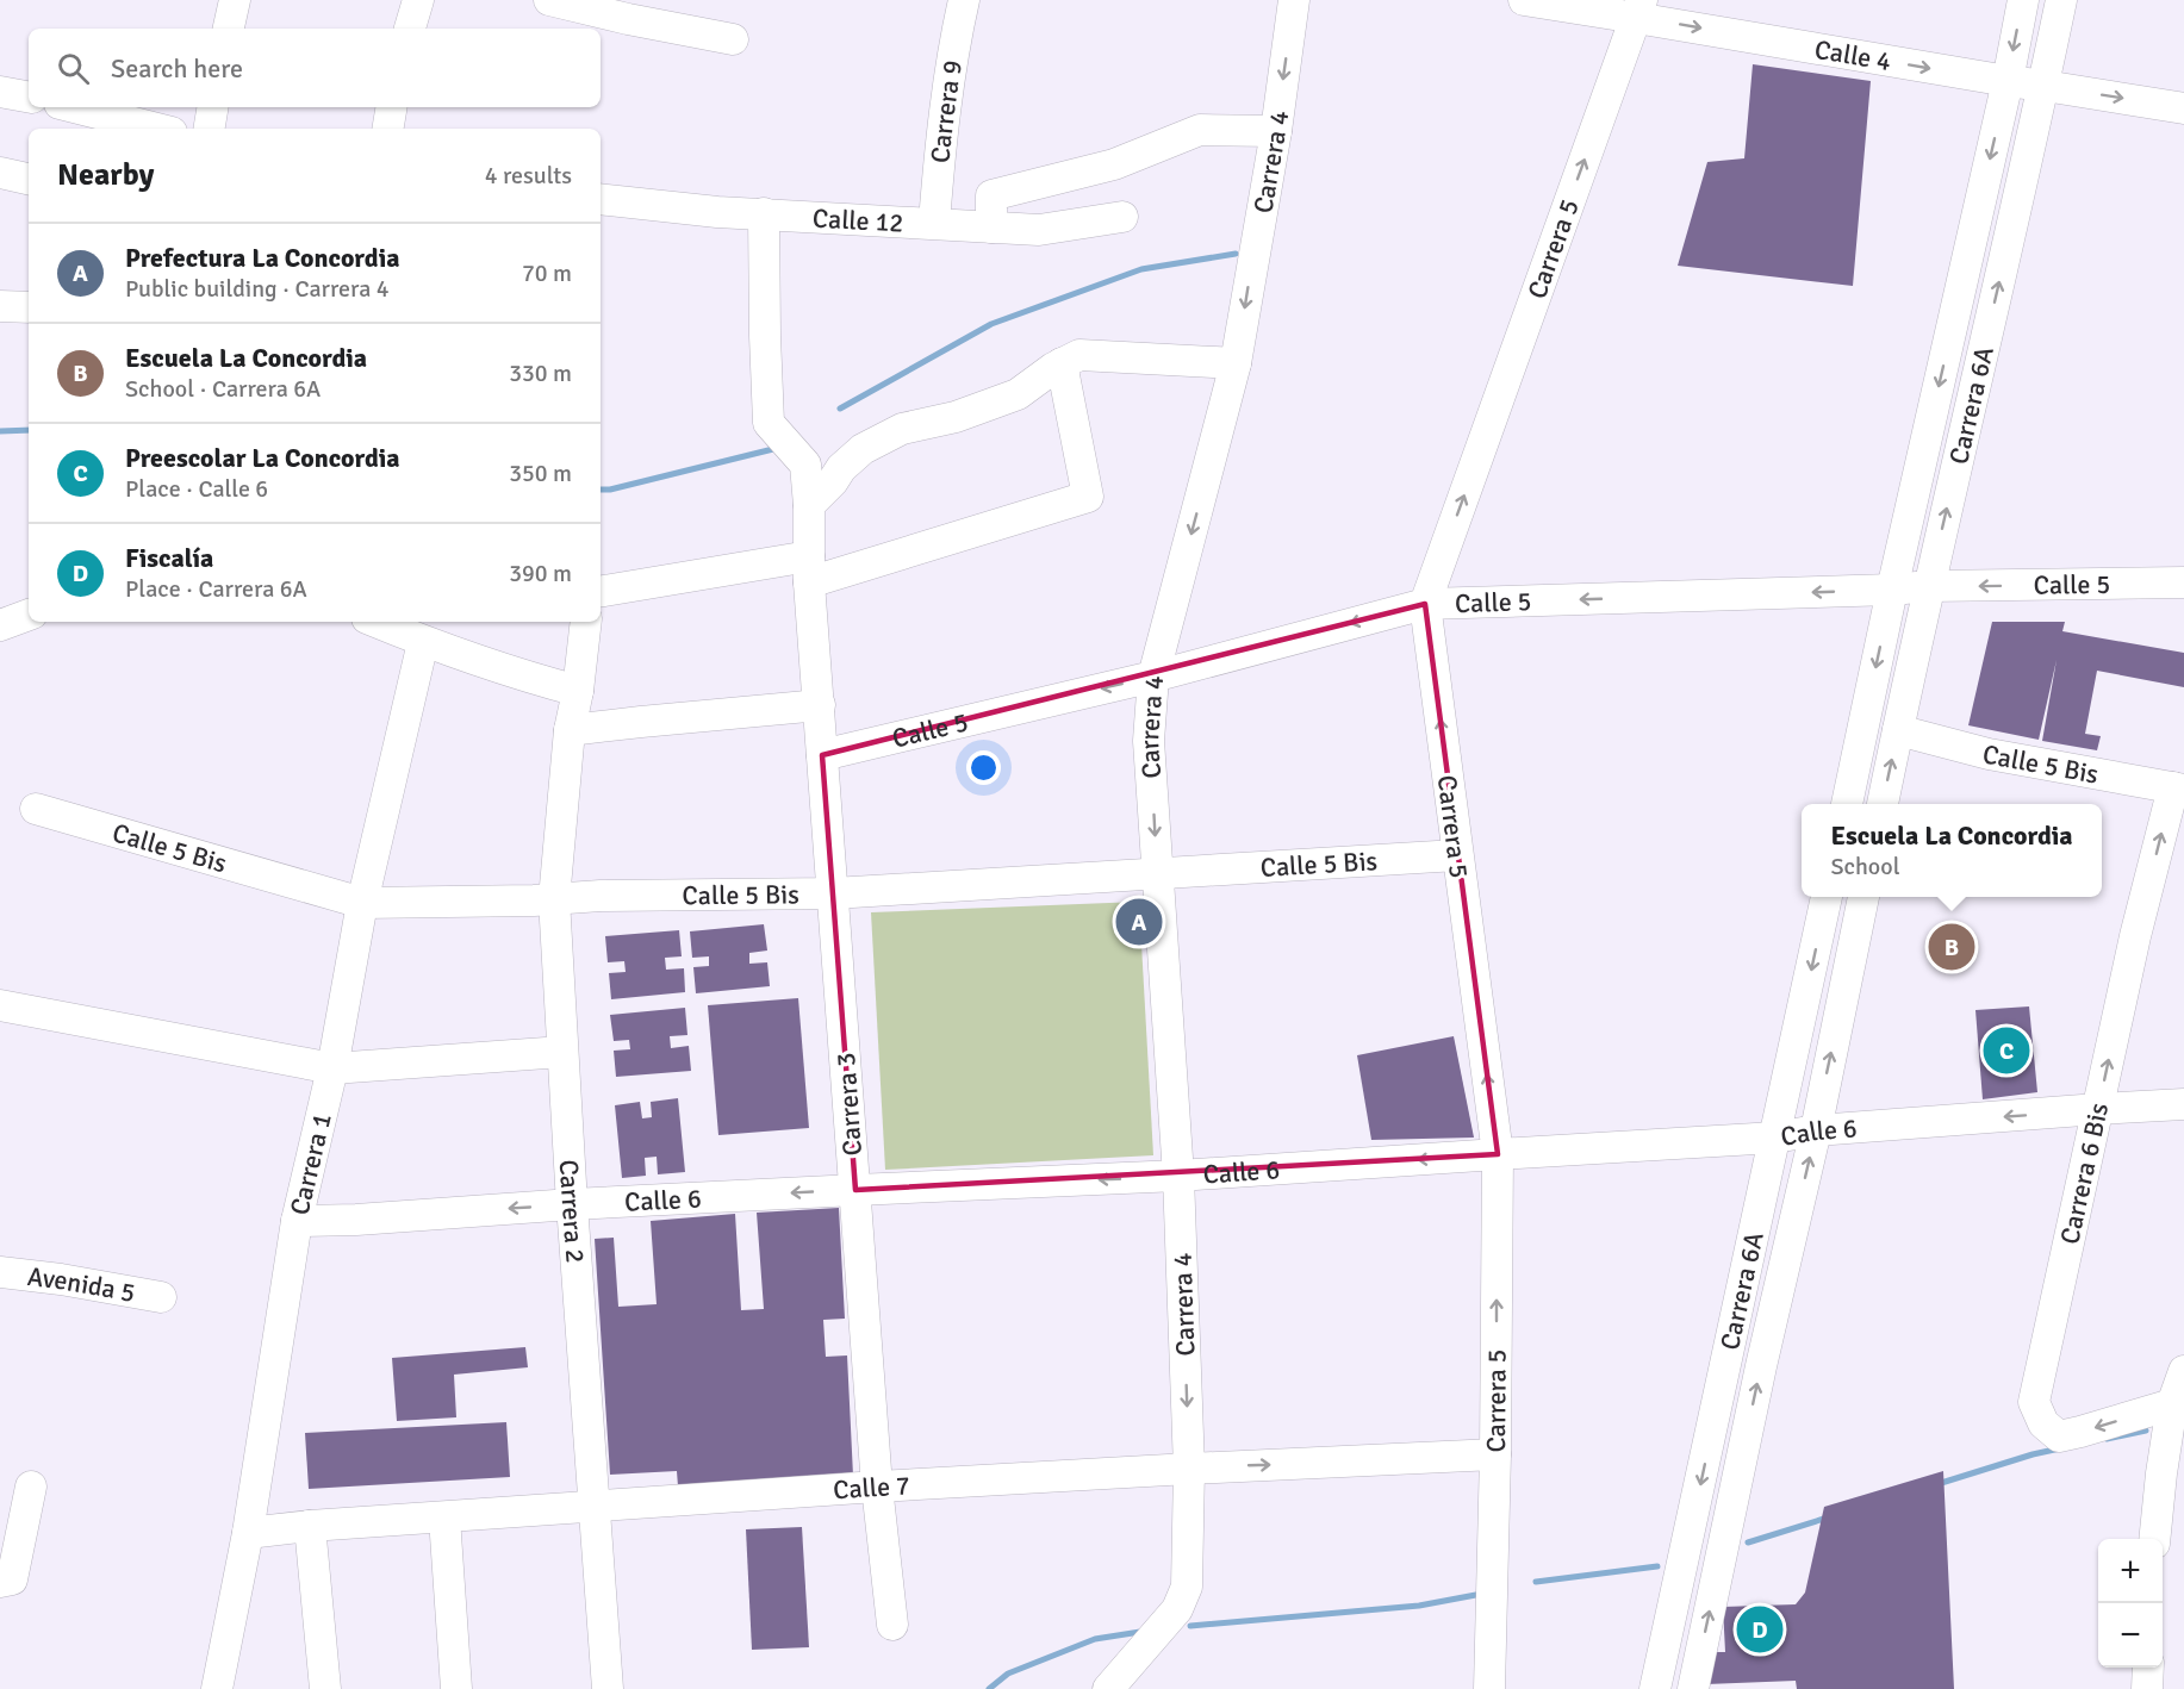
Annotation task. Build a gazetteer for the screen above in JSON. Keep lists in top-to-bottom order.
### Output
{
  "streets": {
    "street": [
      "Calle 4",
      "Carrera 9",
      "Carrera 4",
      "Calle 12",
      "Carrera 5",
      "Carrera 6A",
      "Calle 5",
      "Calle 5 Bis",
      "Carrera 3",
      "Calle 6",
      "Carrera 1",
      "Carrera 6 Bis",
      "Carrera 2",
      "Avenida 5",
      "Calle 7"
    ]
  },
  "crossings": [
    ["Calle 4", "Carrera 5"],
    ["Calle 4", "Carrera 6A"],
    ["Carrera 9", "Calle 12"],
    ["Carrera 4", "Calle 5"],
    ["Carrera 4", "Calle 5 Bis"],
    ["Carrera 4", "Calle 6"],
    ["Carrera 4", "Calle 7"],
    ["Calle 12", "Carrera 3"],
    ["Carrera 5", "Calle 5"],
    ["Carrera 5", "Calle 5 Bis"],
    ["Carrera 5", "Calle 6"],
    ["Carrera 5", "Calle 7"],
    ["Carrera 6A", "Calle 5"],
    ["Carrera 6A", "Calle 5 Bis"],
    ["Carrera 6A", "Calle 6"],
    ["Calle 5", "Carrera 3"],
    ["Calle 5 Bis", "Carrera 3"],
    ["Calle 5 Bis", "Carrera 1"],
    ["Calle 5 Bis", "Carrera 6 Bis"],
    ["Calle 5 Bis", "Carrera 2"],
    ["Carrera 3", "Calle 6"],
    ["Carrera 3", "Calle 7"],
    ["Calle 6", "Carrera 1"],
    ["Calle 6", "Carrera 6 Bis"],
    ["Calle 6", "Carrera 2"],
    ["Carrera 1", "Calle 7"],
    ["Carrera 2", "Calle 7"]
  ],
  "one_way": [
    "Calle 4",
    "Carrera 4",
    "Carrera 5",
    "Calle 5",
    "Calle 6"
  ],
  "page": {
    "search": "Search here",
    "heading": ["Nearby", "4 results"],
    "list": [
      {
        "mark": "A",
        "name": "Prefectura La Concordia",
        "note": "Public building · Carrera 4",
        "value": "70 m"
      },
      {
        "mark": "B",
        "name": "Escuela La Concordia",
        "note": "School · Carrera 6A",
        "value": "330 m"
      },
      {
        "mark": "C",
        "name": "Preescolar La Concordia",
        "note": "Place · Calle 6",
        "value": "350 m"
      },
      {
        "mark": "D",
        "name": "Fiscalía",
        "note": "Place · Carrera 6A",
        "value": "390 m"
      }
    ],
    "popup": ["Escuela La Concordia", "School"],
    "pins": [
      "A",
      "B",
      "C",
      "D"
    ],
    "map_buttons": ["+", "−"]
  }
}
